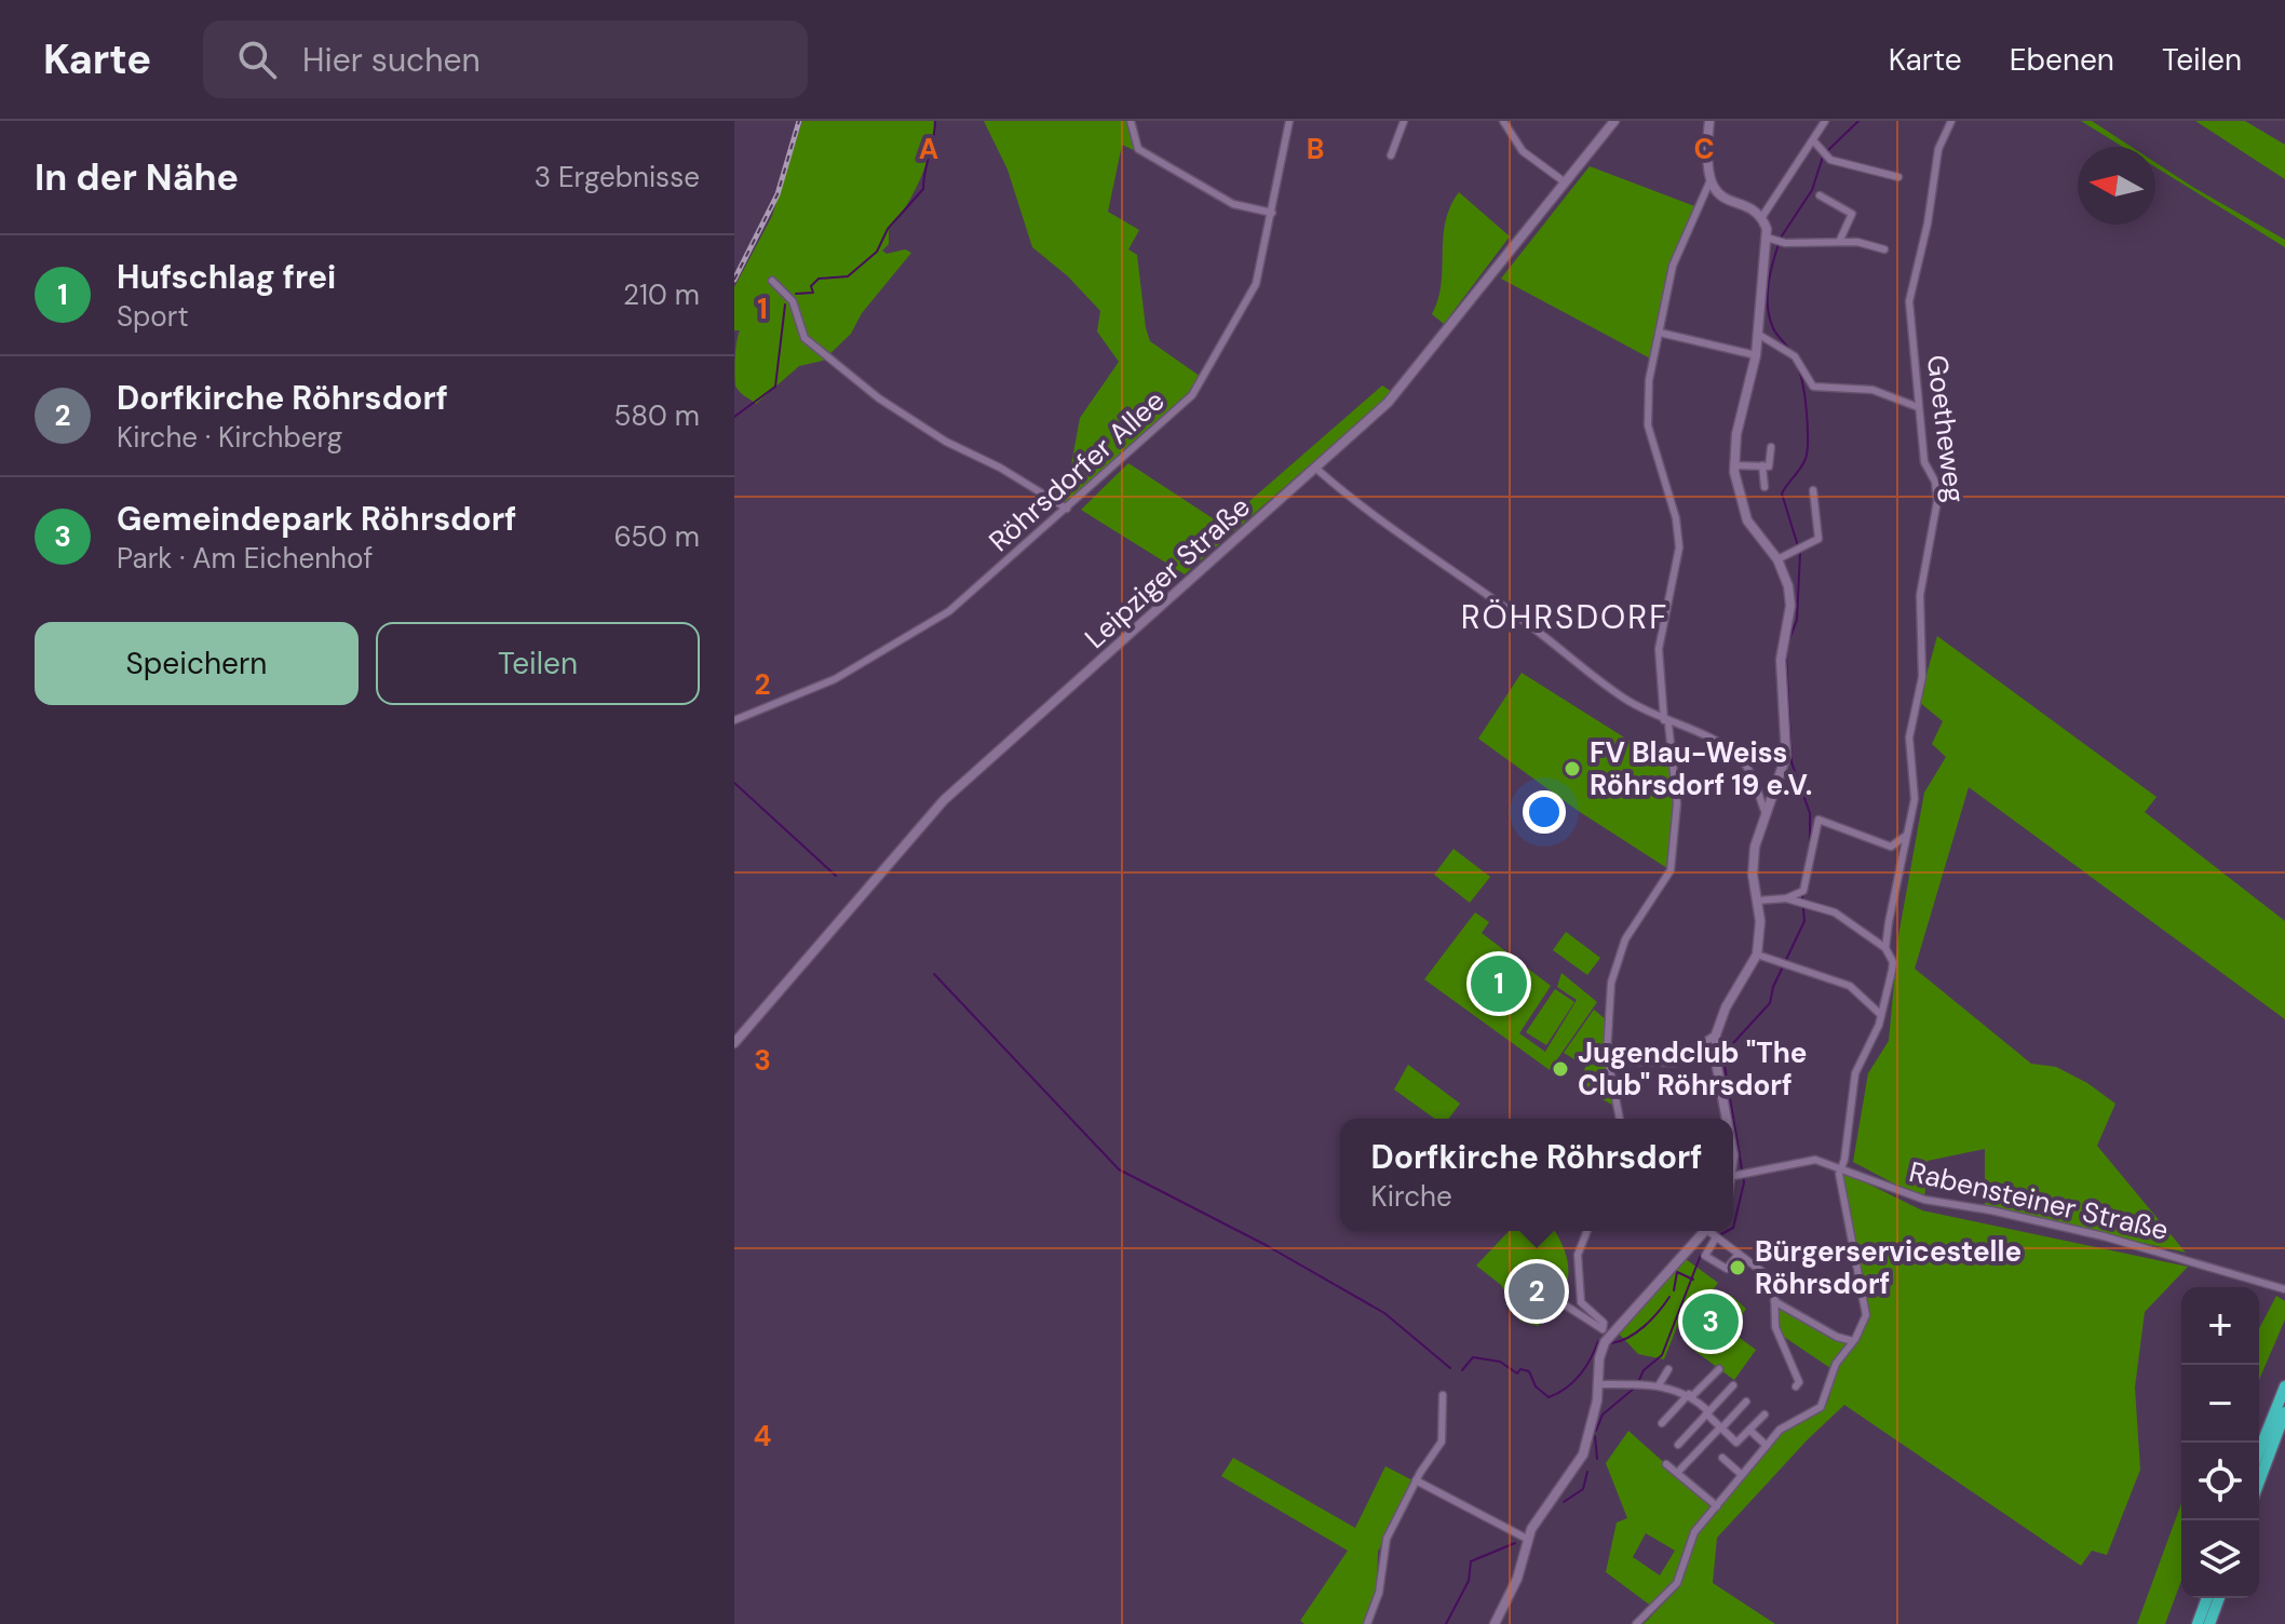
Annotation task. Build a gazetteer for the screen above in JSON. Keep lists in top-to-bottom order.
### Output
{
  "streets": {
    "street": [
      "Goetheweg",
      "Röhrsdorfer Allee",
      "Leipziger Straße",
      "Rabensteiner Straße"
    ]
  },
  "crossings": [
    ["Goetheweg", "Rabensteiner Straße"]
  ],
  "districts": ["RÖHRSDORF"],
  "places": ["FV Blau-Weiss Röhrsdorf 19 e.V.", "Jugendclub \"The Club\" Röhrsdorf", "Bürgerservicestelle Röhrsdorf"],
  "north": "left",
  "page": {
    "header": "Karte",
    "search": "Hier suchen",
    "nav": ["Karte", "Ebenen", "Teilen"],
    "heading": ["In der Nähe", "3 Ergebnisse"],
    "list": [
      {
        "mark": "1",
        "name": "Hufschlag frei",
        "note": "Sport",
        "value": "210 m"
      },
      {
        "mark": "2",
        "name": "Dorfkirche Röhrsdorf",
        "note": "Kirche · Kirchberg",
        "value": "580 m"
      },
      {
        "mark": "3",
        "name": "Gemeindepark Röhrsdorf",
        "note": "Park · Am Eichenhof",
        "value": "650 m"
      }
    ],
    "buttons": ["Speichern", "Teilen"],
    "pins": ["1", "2", "3"],
    "popup": ["Dorfkirche Röhrsdorf", "Kirche"],
    "map_buttons": ["+", "−"]
  },
  "grid": {
    "columns": ["A", "B", "C"],
    "rows": [
      "1",
      "2",
      "3",
      "4"
    ]
  }
}
